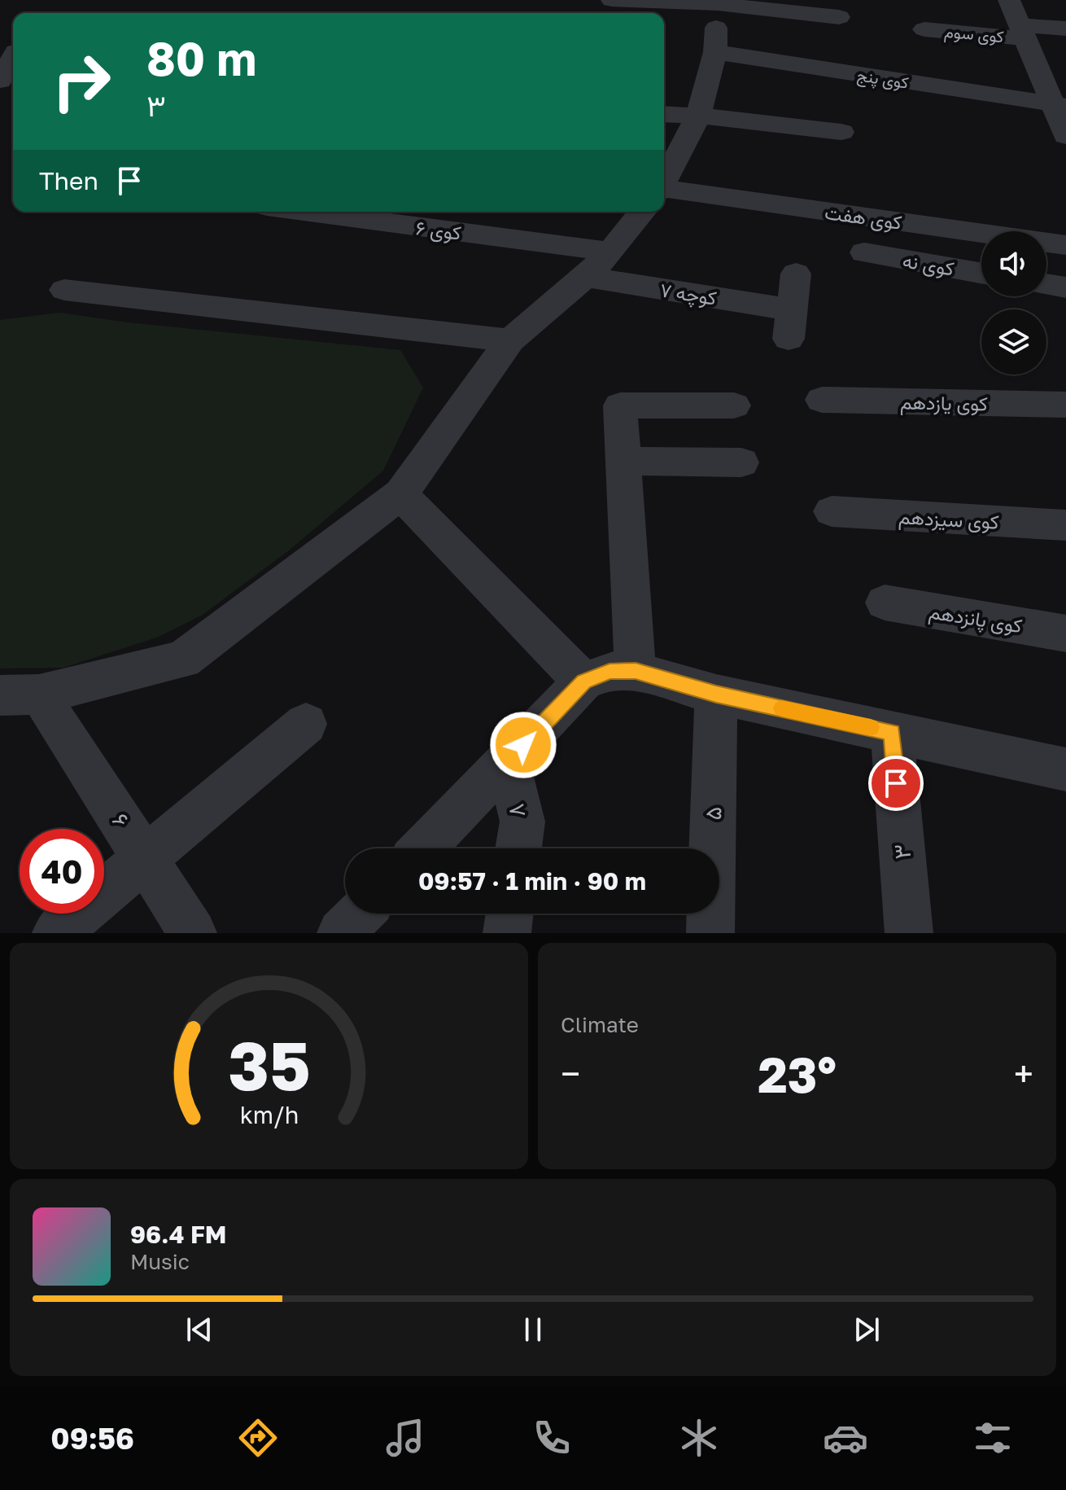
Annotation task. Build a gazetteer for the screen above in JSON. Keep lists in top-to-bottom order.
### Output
{
  "streets": {
    "street": [
      "کوی سوم",
      "کوی پنج",
      "کوی هفت",
      "کوی ۶",
      "کوی نه",
      "کوچه ۷",
      "کوی یازدهم",
      "کوی سیزدهم",
      "کوی پانزدهم",
      "۷",
      "۵",
      "۶",
      "۳"
    ]
  },
  "crossings": [
    ["کوی ۶", "کوچه ۷"]
  ],
  "page": {
    "turn": ["80 m", "۳"],
    "then": "Then",
    "limit": "40",
    "trip": "09:57 · 1 min · 90 m",
    "tile": "Climate",
    "heat": ["−", "23°", "+"],
    "song": ["96.4 FM", "Music"],
    "tabs": "09:56",
    "gauge": ["35", "km/h"]
  }
}
